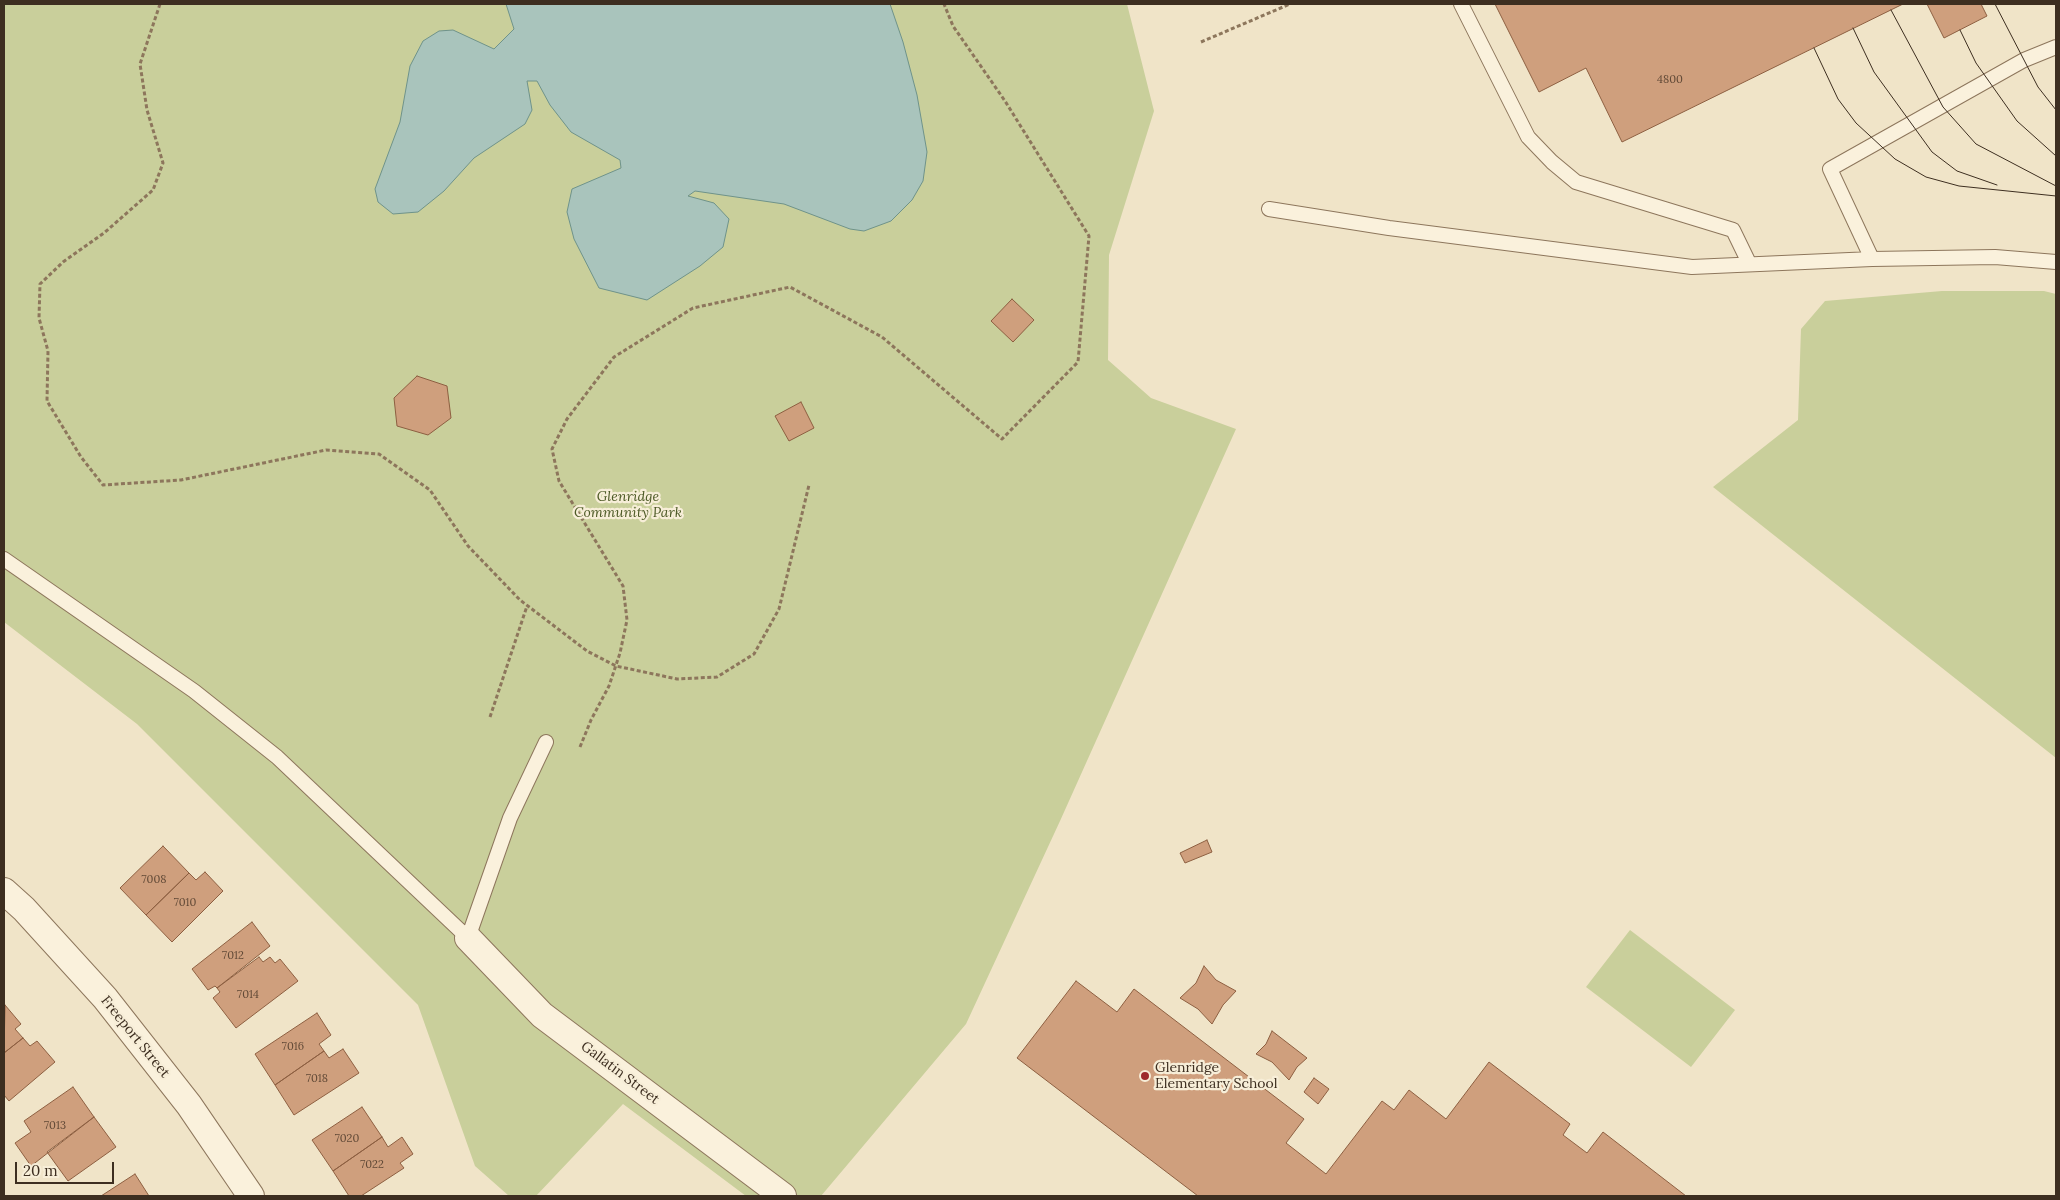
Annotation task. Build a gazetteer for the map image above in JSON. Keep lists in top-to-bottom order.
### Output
{
  "streets": {
    "street": ["Freeport Street", "Gallatin Street"]
  },
  "parks": ["Glenridge Community Park"],
  "places": ["Glenridge Elementary School"],
  "house_numbers": [
    "4800",
    "7008",
    "7010",
    "7012",
    "7014",
    "7016",
    "7018",
    "7013",
    "7020",
    "7022"
  ],
  "scale_bar": "20 m"
}
